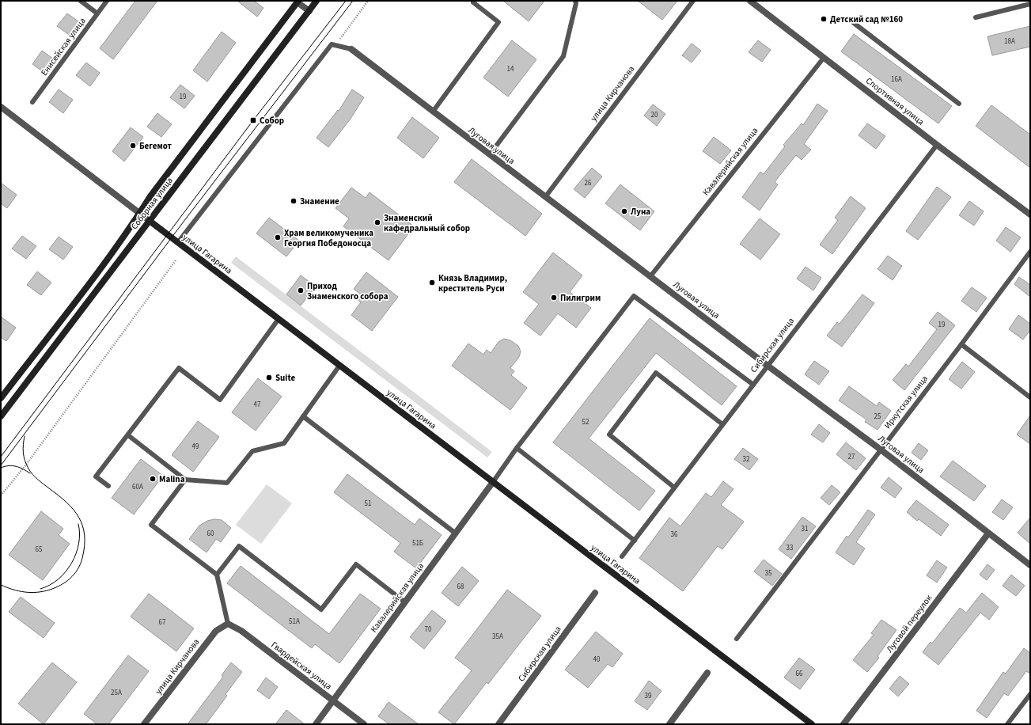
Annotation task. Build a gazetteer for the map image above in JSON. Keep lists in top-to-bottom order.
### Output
{
  "streets": {
    "main road": ["Соборная улица", "улица Гагарина"],
    "street": [
      "улица Кирчанова",
      "Спортивная улица",
      "Луговая улица",
      "Кавалерийская улица",
      "Сибирская улица",
      "Луговой переулок",
      "Гвардейская улица"
    ],
    "lane": ["Енисейская улица", "Иркутская улица"]
  },
  "crossings": [
    ["улица Кирчанова", "Луговая улица"],
    ["улица Кирчанова", "Гвардейская улица"],
    ["Спортивная улица", "Кавалерийская улица"],
    ["Спортивная улица", "Сибирская улица"],
    ["Луговая улица", "Кавалерийская улица"],
    ["Луговая улица", "Сибирская улица"],
    ["Луговая улица", "Иркутская улица"],
    ["Луговая улица", "Луговой переулок"],
    ["Кавалерийская улица", "улица Гагарина"],
    ["Кавалерийская улица", "Гвардейская улица"],
    ["Соборная улица", "улица Гагарина"]
  ],
  "places": {
    "other": [
      "Детский сад №160",
      "Бегемот",
      "Знамение",
      "Луна",
      "Знаменский кафедральный собор",
      "Храм великомученика Георгия Победоносца",
      "Князь Владимир, креститель Руси",
      "Приход Знаменского собора",
      "Пилигрим",
      "Suite",
      "Malina"
    ],
    "transit": ["Собор"]
  },
  "house_numbers": [
    "18А",
    "14",
    "16А",
    "19",
    "20",
    "26",
    "19",
    "47",
    "25",
    "52",
    "49",
    "27",
    "32",
    "60А",
    "51",
    "31",
    "60",
    "36",
    "51Б",
    "33",
    "65",
    "35",
    "68",
    "51А",
    "67",
    "70",
    "35А",
    "40",
    "66",
    "25А",
    "39"
  ]
}
